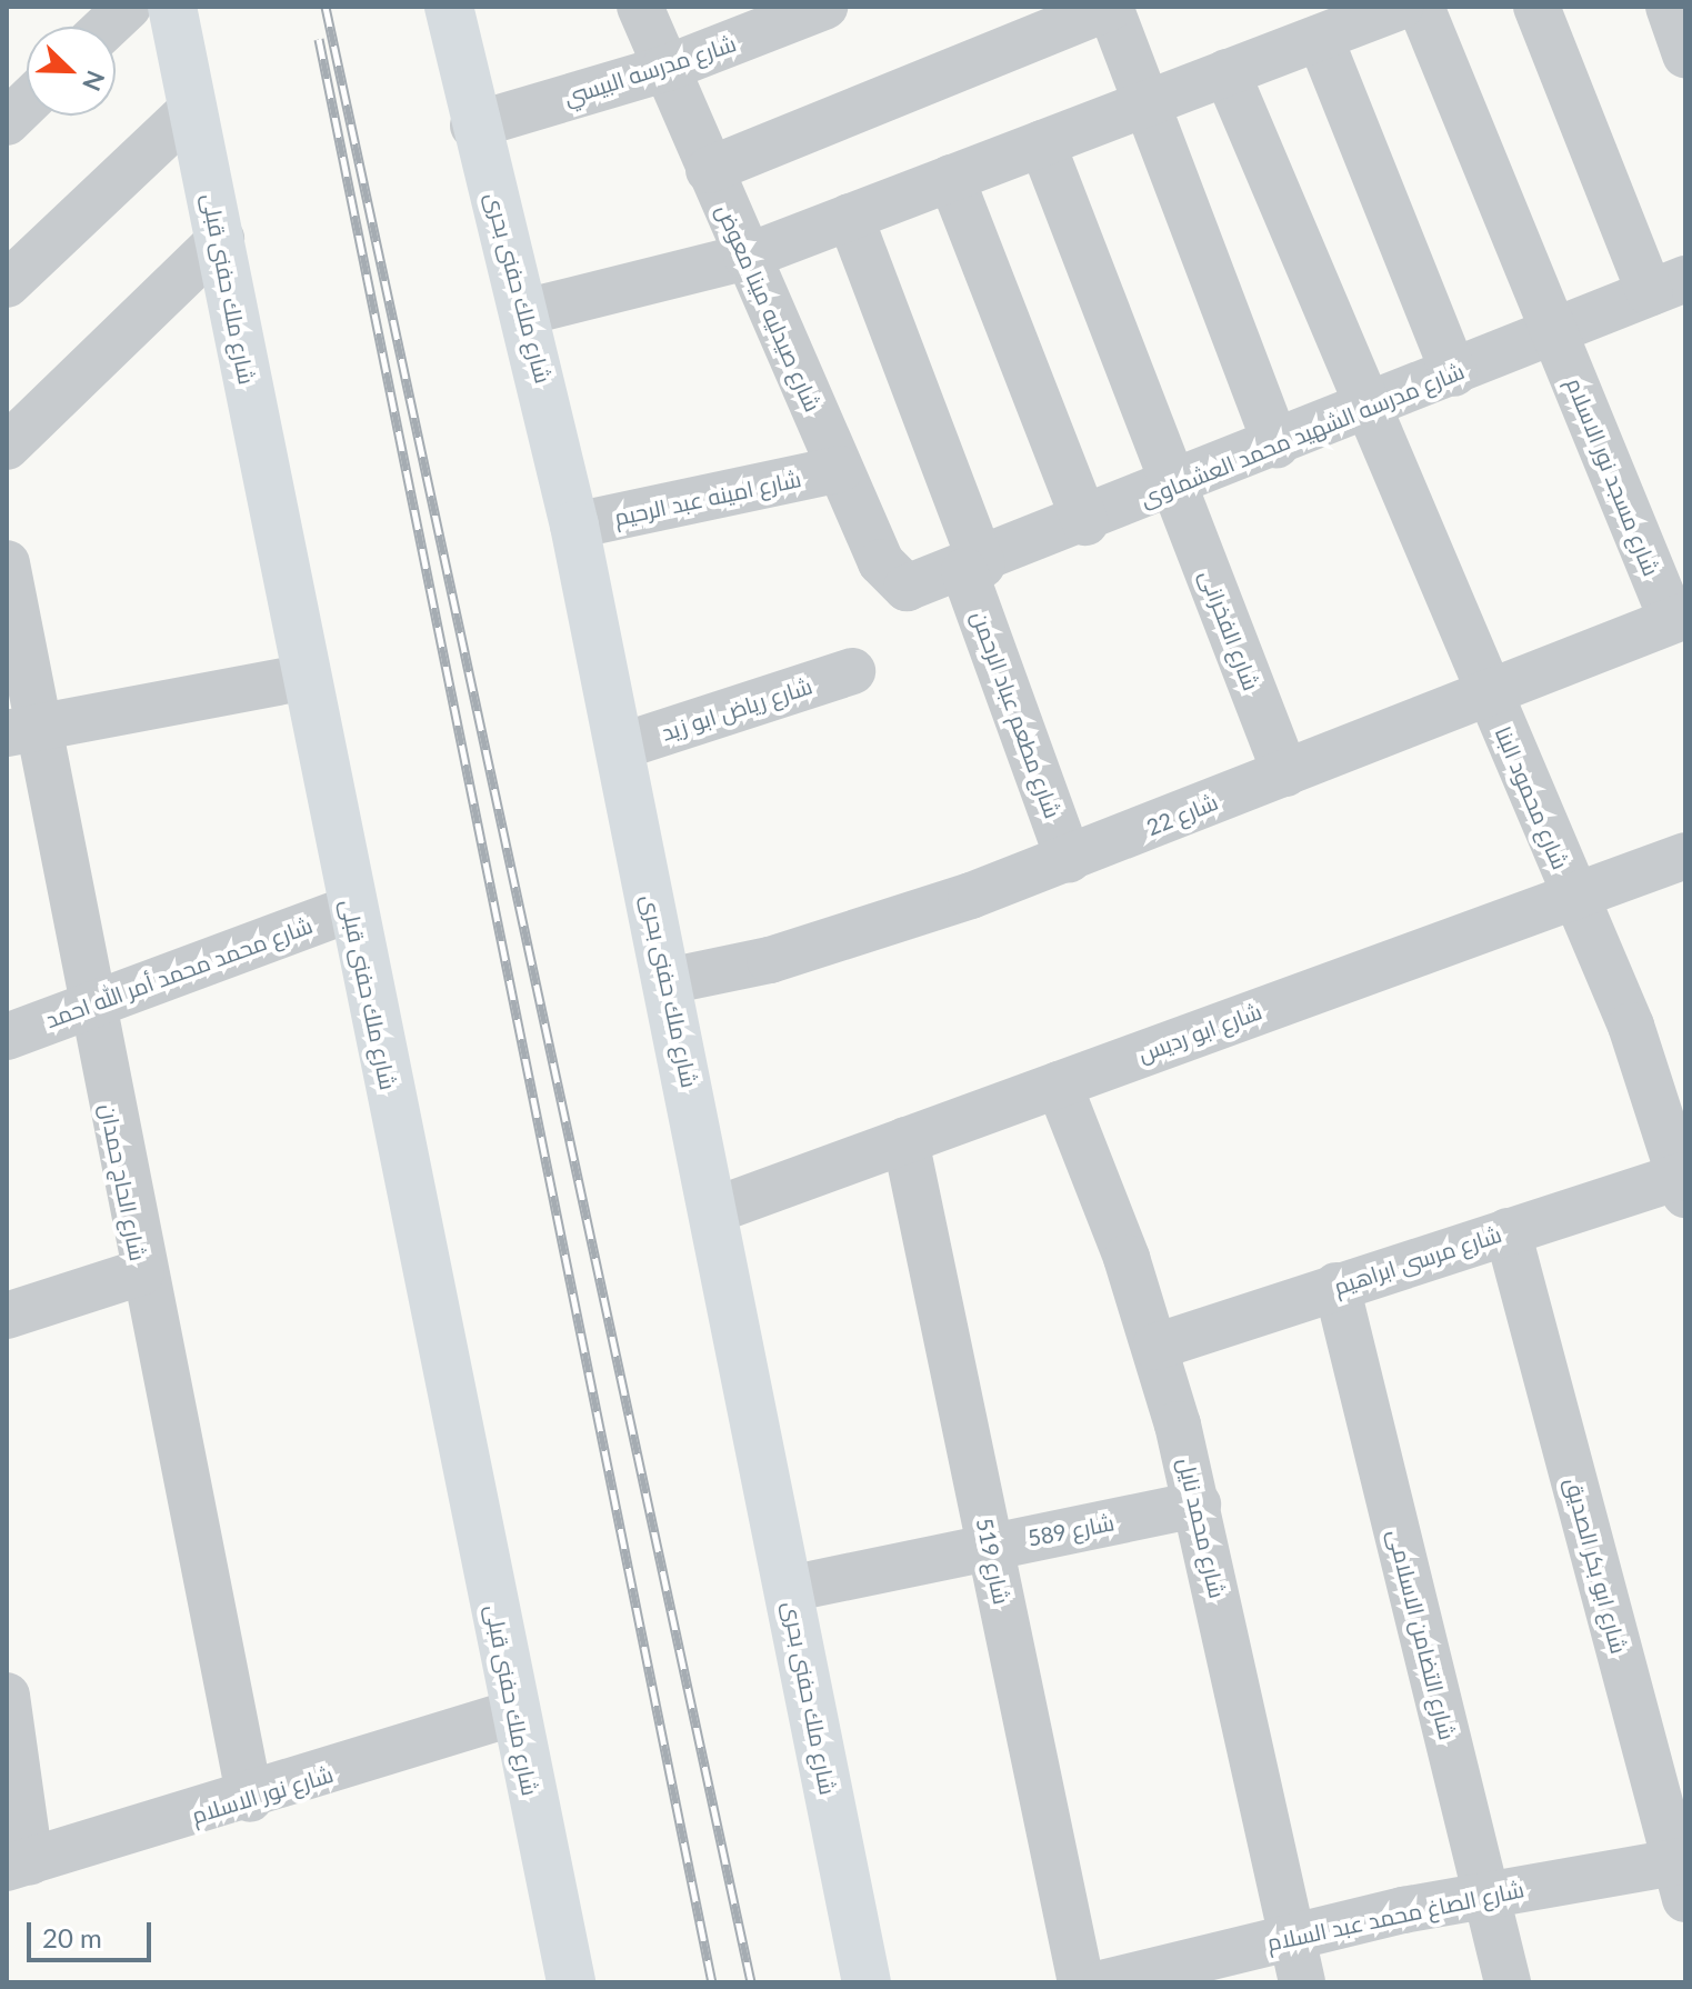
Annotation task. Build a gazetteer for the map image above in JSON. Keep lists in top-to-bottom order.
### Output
{
  "streets": {
    "street": [
      "شارع مدرسه البيسي",
      "شارع ملك حفنى بحرى",
      "شارع ملك حفنى قبلى",
      "شارع صيدليه مينا معوض",
      "شارع مدرسه الشهيد محمد العشماوى",
      "شارع مسجد نور الاسلام",
      "شارع امينه عبد الرحيم",
      "شارع الفخرانى",
      "شارع رياض ابو زيد",
      "شارع مطعم عباد الرحمن",
      "شارع محمود البنا",
      "شارع 22",
      "شارع محمد محمد أمر الله احمد",
      "شارع ابو رديس",
      "شارع الحاج حمدان",
      "شارع مرسى ابراهيم",
      "شارع محمد نايل",
      "شارع 589",
      "شارع 519",
      "شارع ابو بكر الصديق",
      "شارع التضامن الاسلامى",
      "شارع نور الاسلام",
      "شارع الصاغ محمد عبد السلام"
    ]
  },
  "crossings": [
    ["شارع مدرسه البيسي", "شارع ملك حفنى بحرى"],
    ["شارع مدرسه البيسي", "شارع صيدليه مينا معوض"],
    ["شارع ملك حفنى بحرى", "شارع امينه عبد الرحيم"],
    ["شارع ملك حفنى بحرى", "شارع رياض ابو زيد"],
    ["شارع ملك حفنى بحرى", "شارع 22"],
    ["شارع ملك حفنى بحرى", "شارع ابو رديس"],
    ["شارع ملك حفنى بحرى", "شارع 589"],
    ["شارع ملك حفنى قبلى", "شارع محمد محمد أمر الله احمد"],
    ["شارع ملك حفنى قبلى", "شارع نور الاسلام"],
    ["شارع صيدليه مينا معوض", "شارع مدرسه الشهيد محمد العشماوى"],
    ["شارع صيدليه مينا معوض", "شارع امينه عبد الرحيم"],
    ["شارع مدرسه الشهيد محمد العشماوى", "شارع مسجد نور الاسلام"],
    ["شارع مدرسه الشهيد محمد العشماوى", "شارع الفخرانى"],
    ["شارع مدرسه الشهيد محمد العشماوى", "شارع مطعم عباد الرحمن"],
    ["شارع مدرسه الشهيد محمد العشماوى", "شارع محمود البنا"],
    ["شارع مسجد نور الاسلام", "شارع 22"],
    ["شارع الفخرانى", "شارع 22"],
    ["شارع مطعم عباد الرحمن", "شارع 22"],
    ["شارع محمود البنا", "شارع 22"],
    ["شارع محمود البنا", "شارع ابو رديس"],
    ["شارع محمود البنا", "شارع مرسى ابراهيم"],
    ["شارع محمد محمد أمر الله احمد", "شارع الحاج حمدان"],
    ["شارع ابو رديس", "شارع محمد نايل"],
    ["شارع ابو رديس", "شارع 519"],
    ["شارع الحاج حمدان", "شارع نور الاسلام"],
    ["شارع مرسى ابراهيم", "شارع محمد نايل"],
    ["شارع مرسى ابراهيم", "شارع ابو بكر الصديق"],
    ["شارع مرسى ابراهيم", "شارع التضامن الاسلامى"],
    ["شارع محمد نايل", "شارع 589"],
    ["شارع محمد نايل", "شارع الصاغ محمد عبد السلام"],
    ["شارع 589", "شارع 519"],
    ["شارع ابو بكر الصديق", "شارع الصاغ محمد عبد السلام"],
    ["شارع التضامن الاسلامى", "شارع الصاغ محمد عبد السلام"]
  ],
  "scale_bar": "20 m",
  "north": "bottom right"
}
